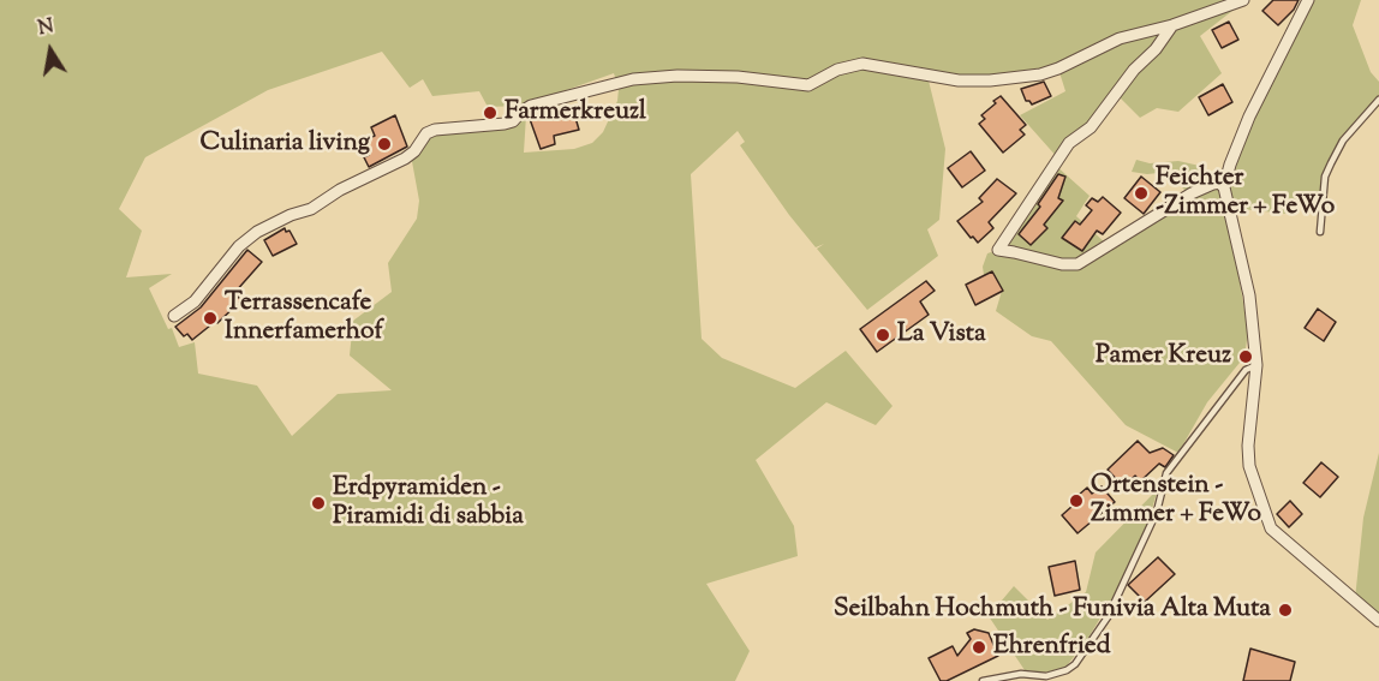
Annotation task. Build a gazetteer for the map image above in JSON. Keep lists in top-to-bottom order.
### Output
{
  "places": [
    "Farmerkreuzl",
    "Culinaria living",
    "Feichter -Zimmer + FeWo",
    "Terrassencafe Innerfamerhof",
    "La Vista",
    "Pamer Kreuz",
    "Ortenstein - Zimmer + FeWo",
    "Erdpyramiden - Piramidi di sabbia",
    "Seilbahn Hochmuth - Funivia Alta Muta",
    "Ehrenfried"
  ],
  "north": "top"
}
